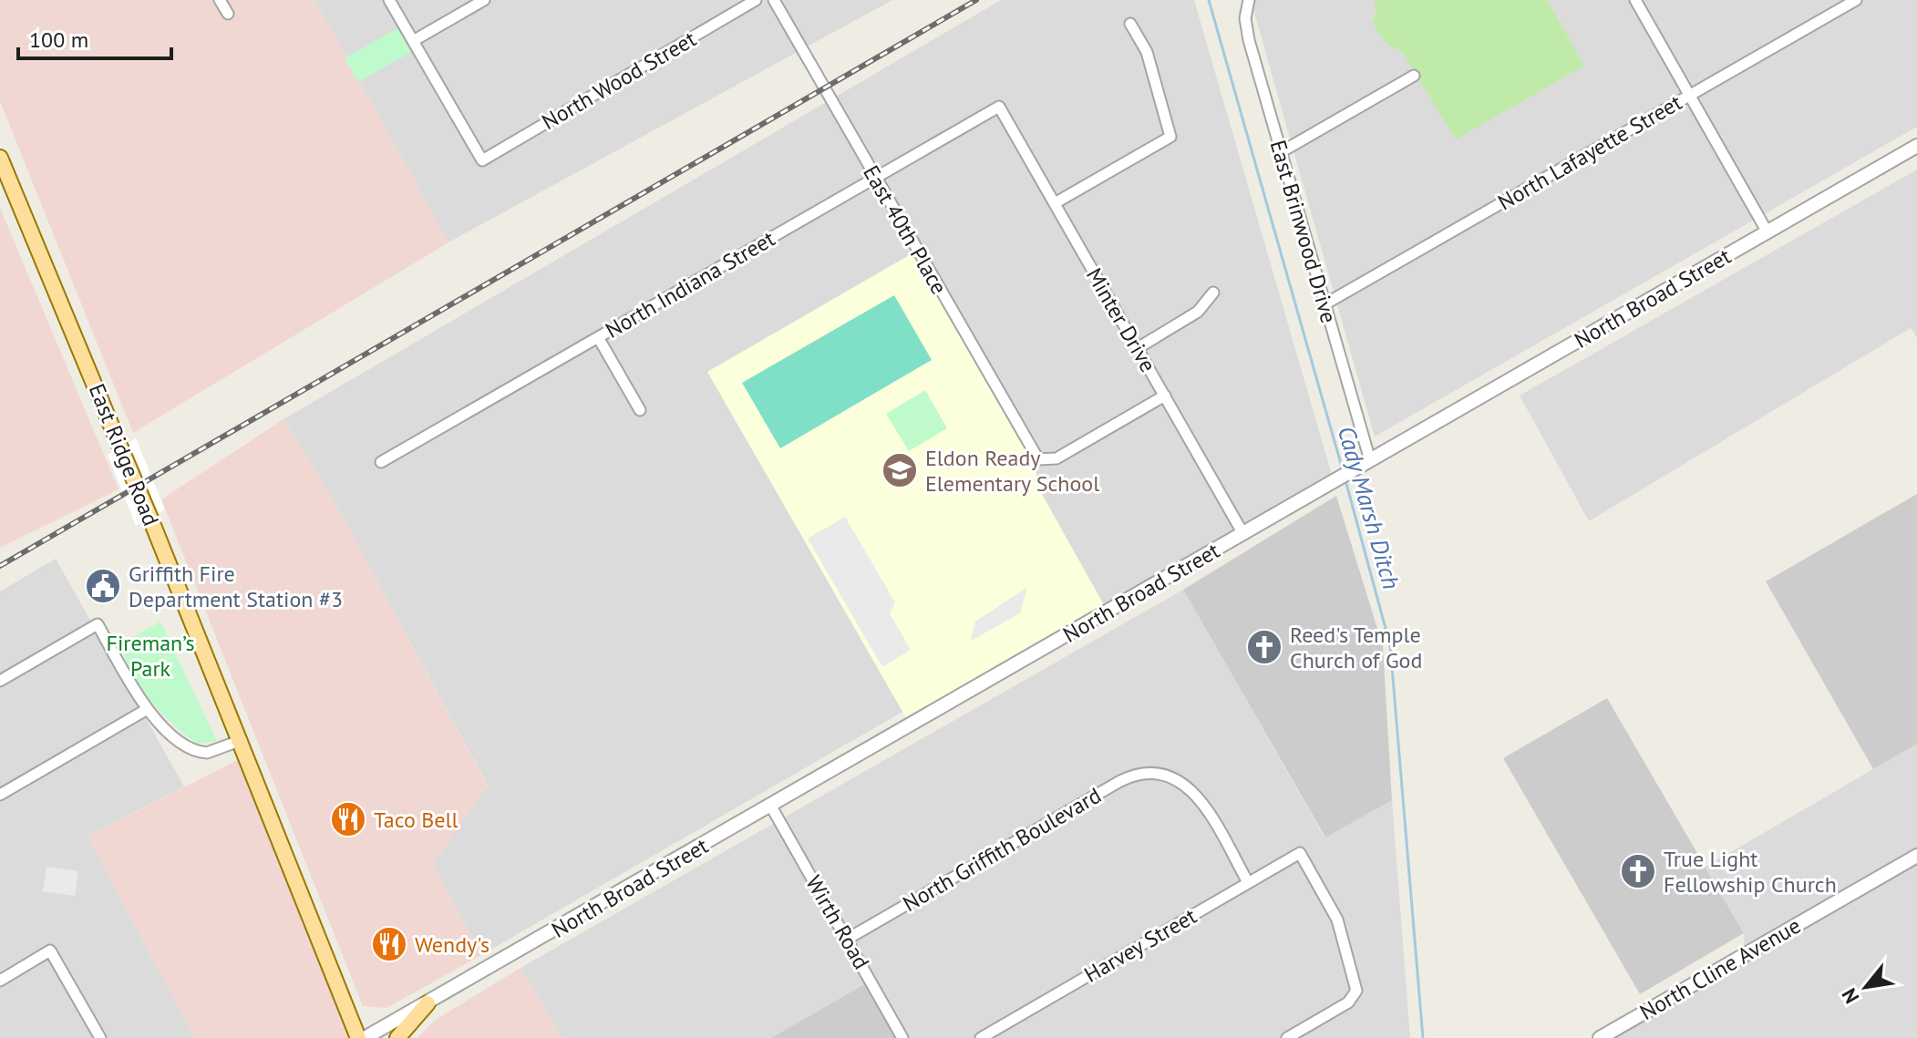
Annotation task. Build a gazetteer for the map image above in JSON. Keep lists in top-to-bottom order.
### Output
{
  "streets": {
    "main road": ["East Ridge Road"],
    "street": [
      "North Wood Street",
      "North Lafayette Street",
      "East 40th Place",
      "East Brinwood Drive",
      "North Indiana Street",
      "North Broad Street",
      "Minter Drive",
      "North Griffith Boulevard",
      "Wirth Road",
      "Harvey Street",
      "North Cline Avenue"
    ]
  },
  "crossings": [
    ["North Lafayette Street", "East Brinwood Drive"],
    ["East 40th Place", "North Indiana Street"],
    ["East 40th Place", "Minter Drive"],
    ["East Brinwood Drive", "North Broad Street"],
    ["North Indiana Street", "Minter Drive"],
    ["North Broad Street", "Minter Drive"],
    ["North Broad Street", "Wirth Road"],
    ["North Griffith Boulevard", "Wirth Road"],
    ["North Griffith Boulevard", "Harvey Street"]
  ],
  "water": ["Cady Marsh Ditch"],
  "parks": ["Fireman’s Park"],
  "places": {
    "school or university": ["Eldon Ready Elementary School"],
    "public building": ["Griffith Fire Department Station #3"],
    "church": ["Reed's Temple Church of God", "True Light Fellowship Church"],
    "restaurant": ["Taco Bell", "Wendy's"]
  },
  "scale_bar": "100 m",
  "north": "bottom left"
}
